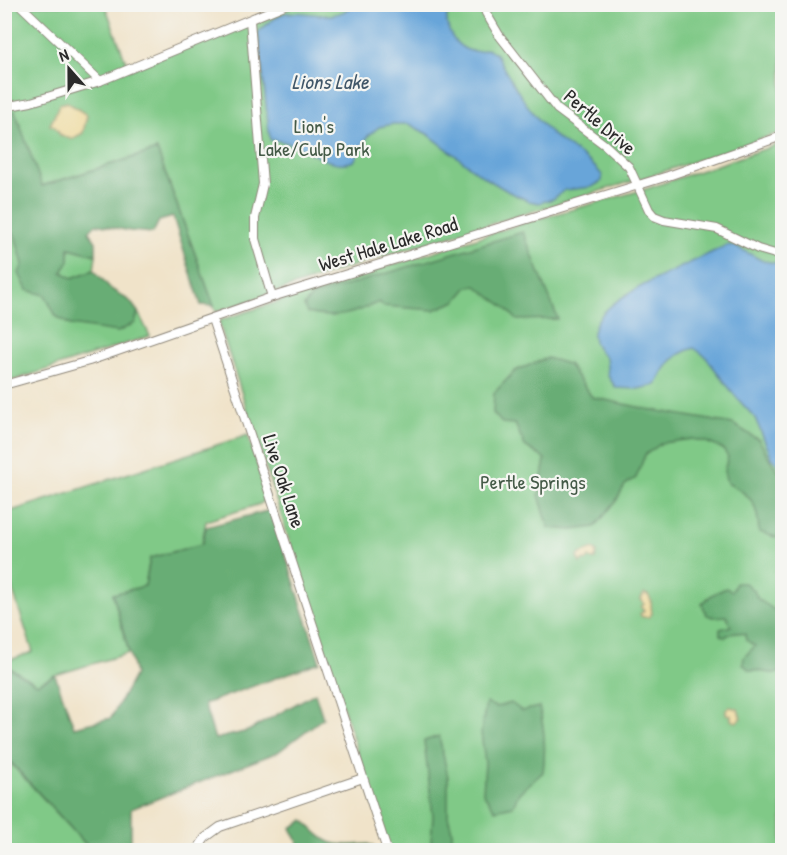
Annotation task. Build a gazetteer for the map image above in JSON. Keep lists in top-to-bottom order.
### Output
{
  "streets": {
    "street": ["Pertle Drive", "West Hale Lake Road", "Live Oak Lane"]
  },
  "crossings": [
    ["Pertle Drive", "West Hale Lake Road"],
    ["West Hale Lake Road", "Live Oak Lane"]
  ],
  "water": ["Lions Lake"],
  "parks": ["Lion's Lake/Culp Park", "Pertle Springs"],
  "north": "top"
}
